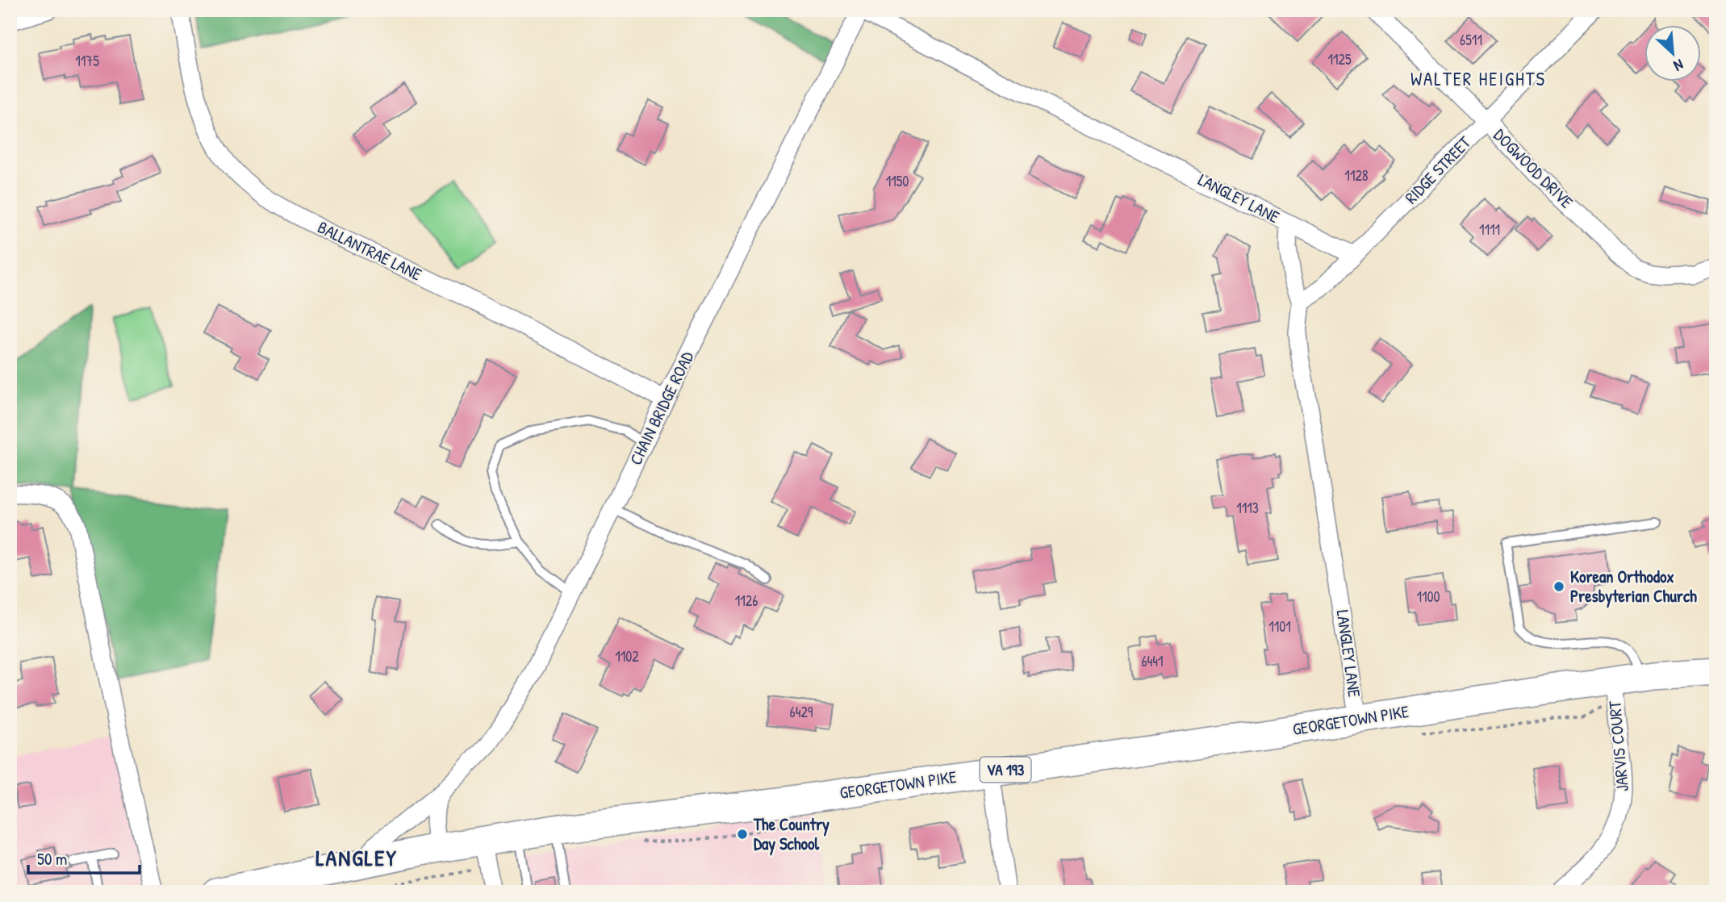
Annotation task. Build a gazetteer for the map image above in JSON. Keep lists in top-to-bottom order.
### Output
{
  "streets": {
    "main road": ["GEORGETOWN PIKE", "VA 193"],
    "street": [
      "DOGWOOD DRIVE",
      "RIDGE STREET",
      "LANGLEY LANE",
      "BALLANTRAE LANE",
      "CHAIN BRIDGE ROAD",
      "JARVIS COURT"
    ]
  },
  "crossings": [
    ["DOGWOOD DRIVE", "RIDGE STREET"],
    ["RIDGE STREET", "LANGLEY LANE"],
    ["LANGLEY LANE", "CHAIN BRIDGE ROAD"],
    ["LANGLEY LANE", "GEORGETOWN PIKE"],
    ["BALLANTRAE LANE", "CHAIN BRIDGE ROAD"],
    ["CHAIN BRIDGE ROAD", "GEORGETOWN PIKE"],
    ["GEORGETOWN PIKE", "JARVIS COURT"]
  ],
  "districts": ["WALTER HEIGHTS", "LANGLEY"],
  "places": ["Korean Orthodox Presbyterian Church", "The Country Day School"],
  "house_numbers": [
    "6511",
    "1125",
    "1175",
    "1128",
    "1150",
    "1111",
    "1113",
    "1100",
    "1126",
    "1101",
    "1102",
    "6441",
    "6429"
  ],
  "scale_bar": "50 m",
  "north": "bottom right"
}
